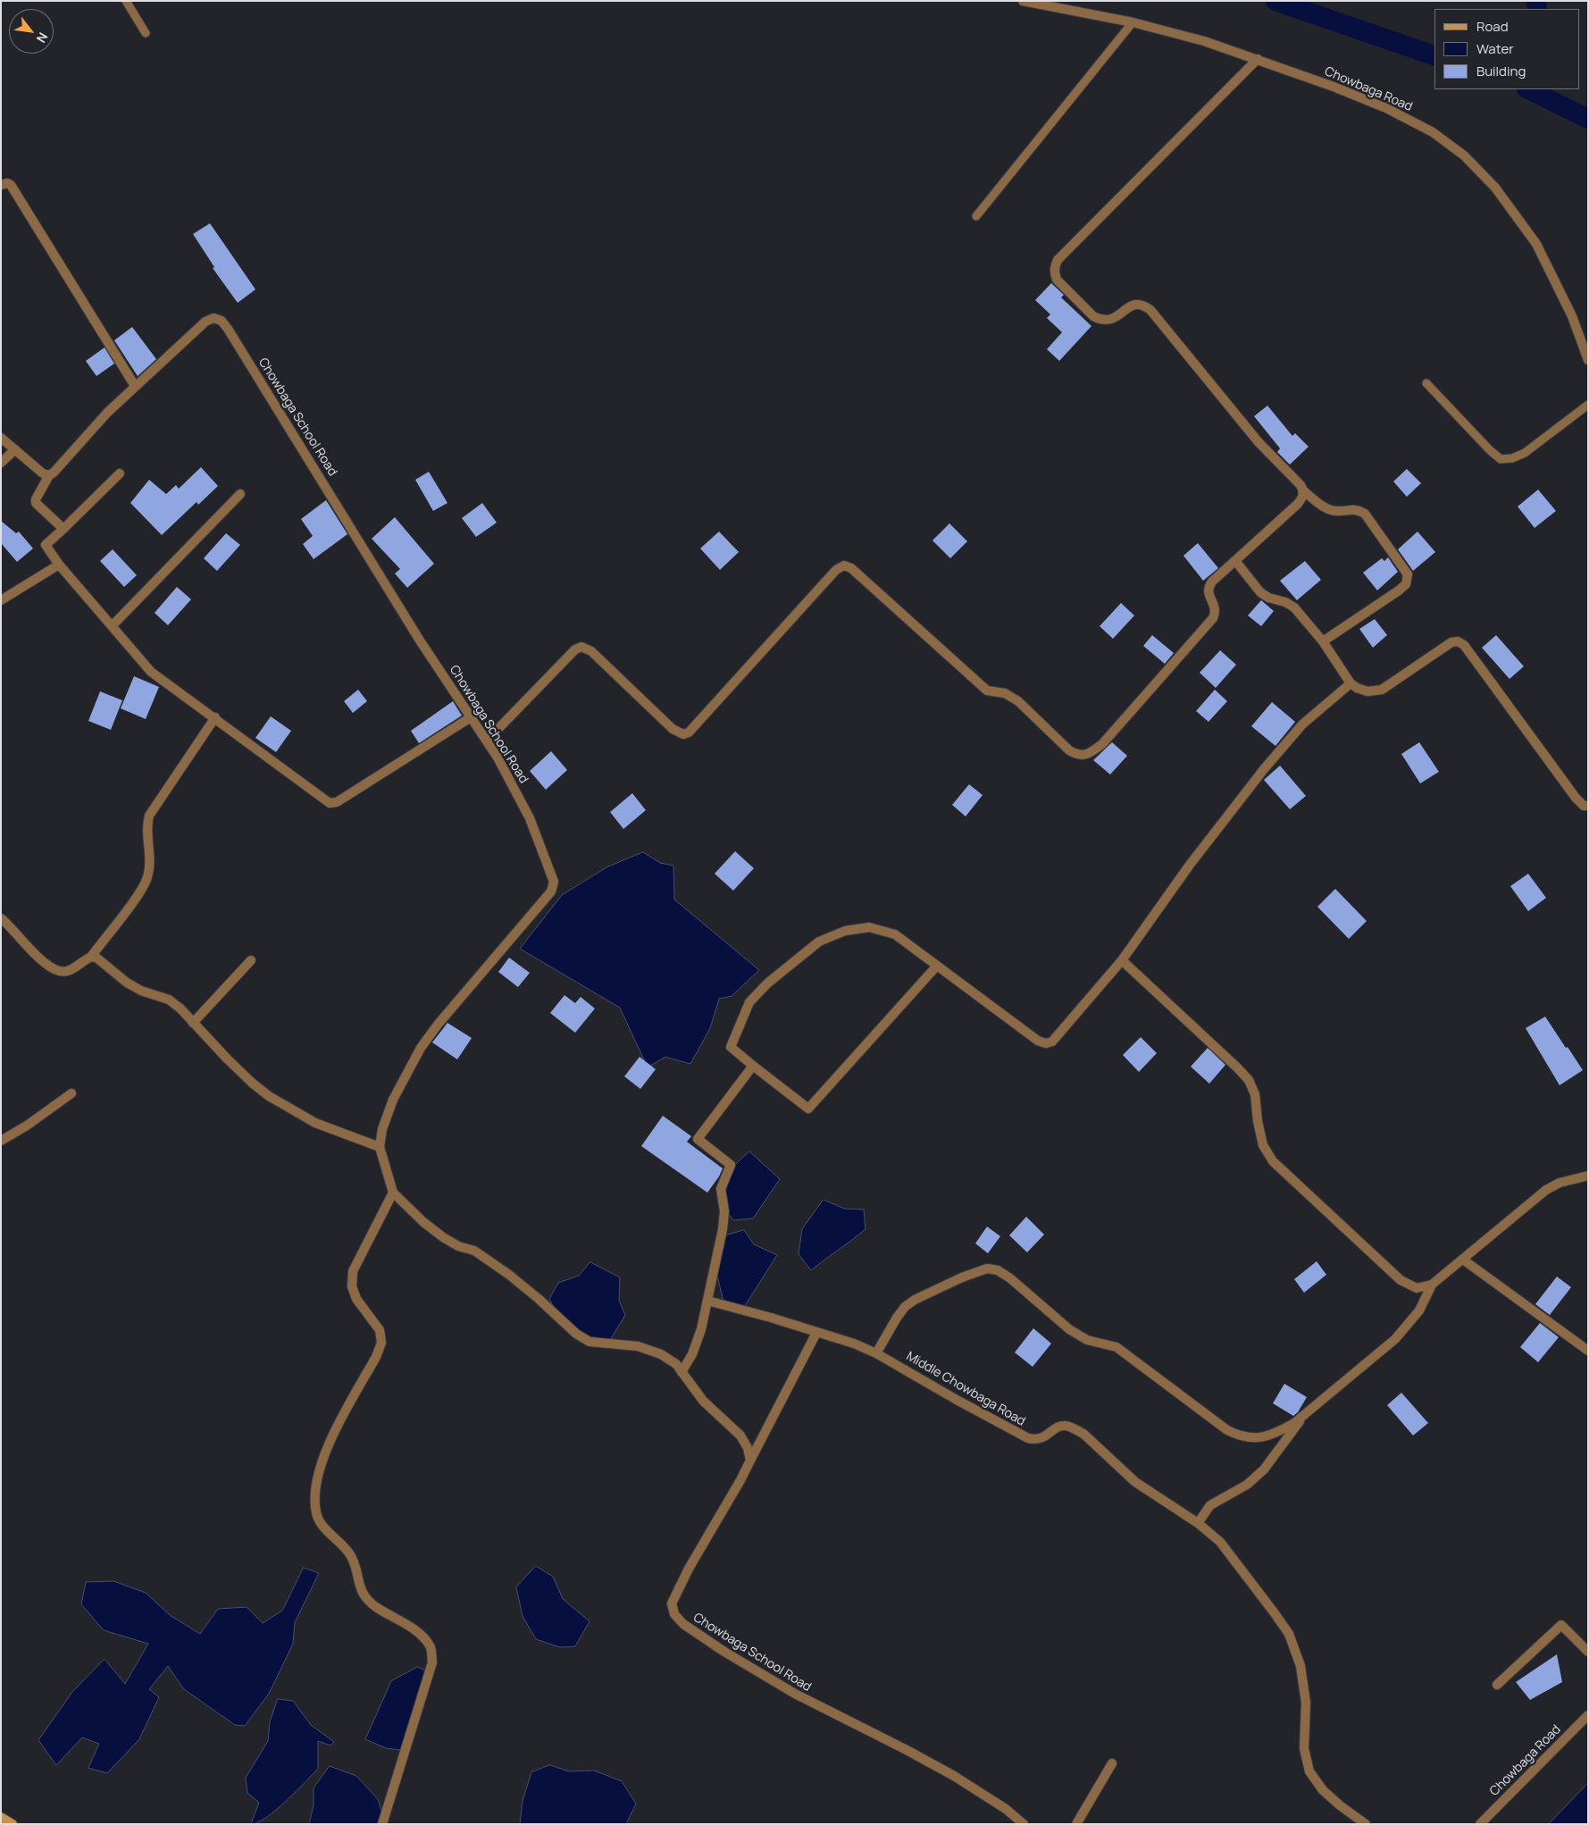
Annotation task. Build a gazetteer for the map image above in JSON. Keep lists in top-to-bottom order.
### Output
{
  "streets": {
    "street": ["Chowbaga Road", "Chowbaga School Road", "Middle Chowbaga Road"]
  },
  "legend": ["Road", "Water", "Building"],
  "north": "bottom right"
}
